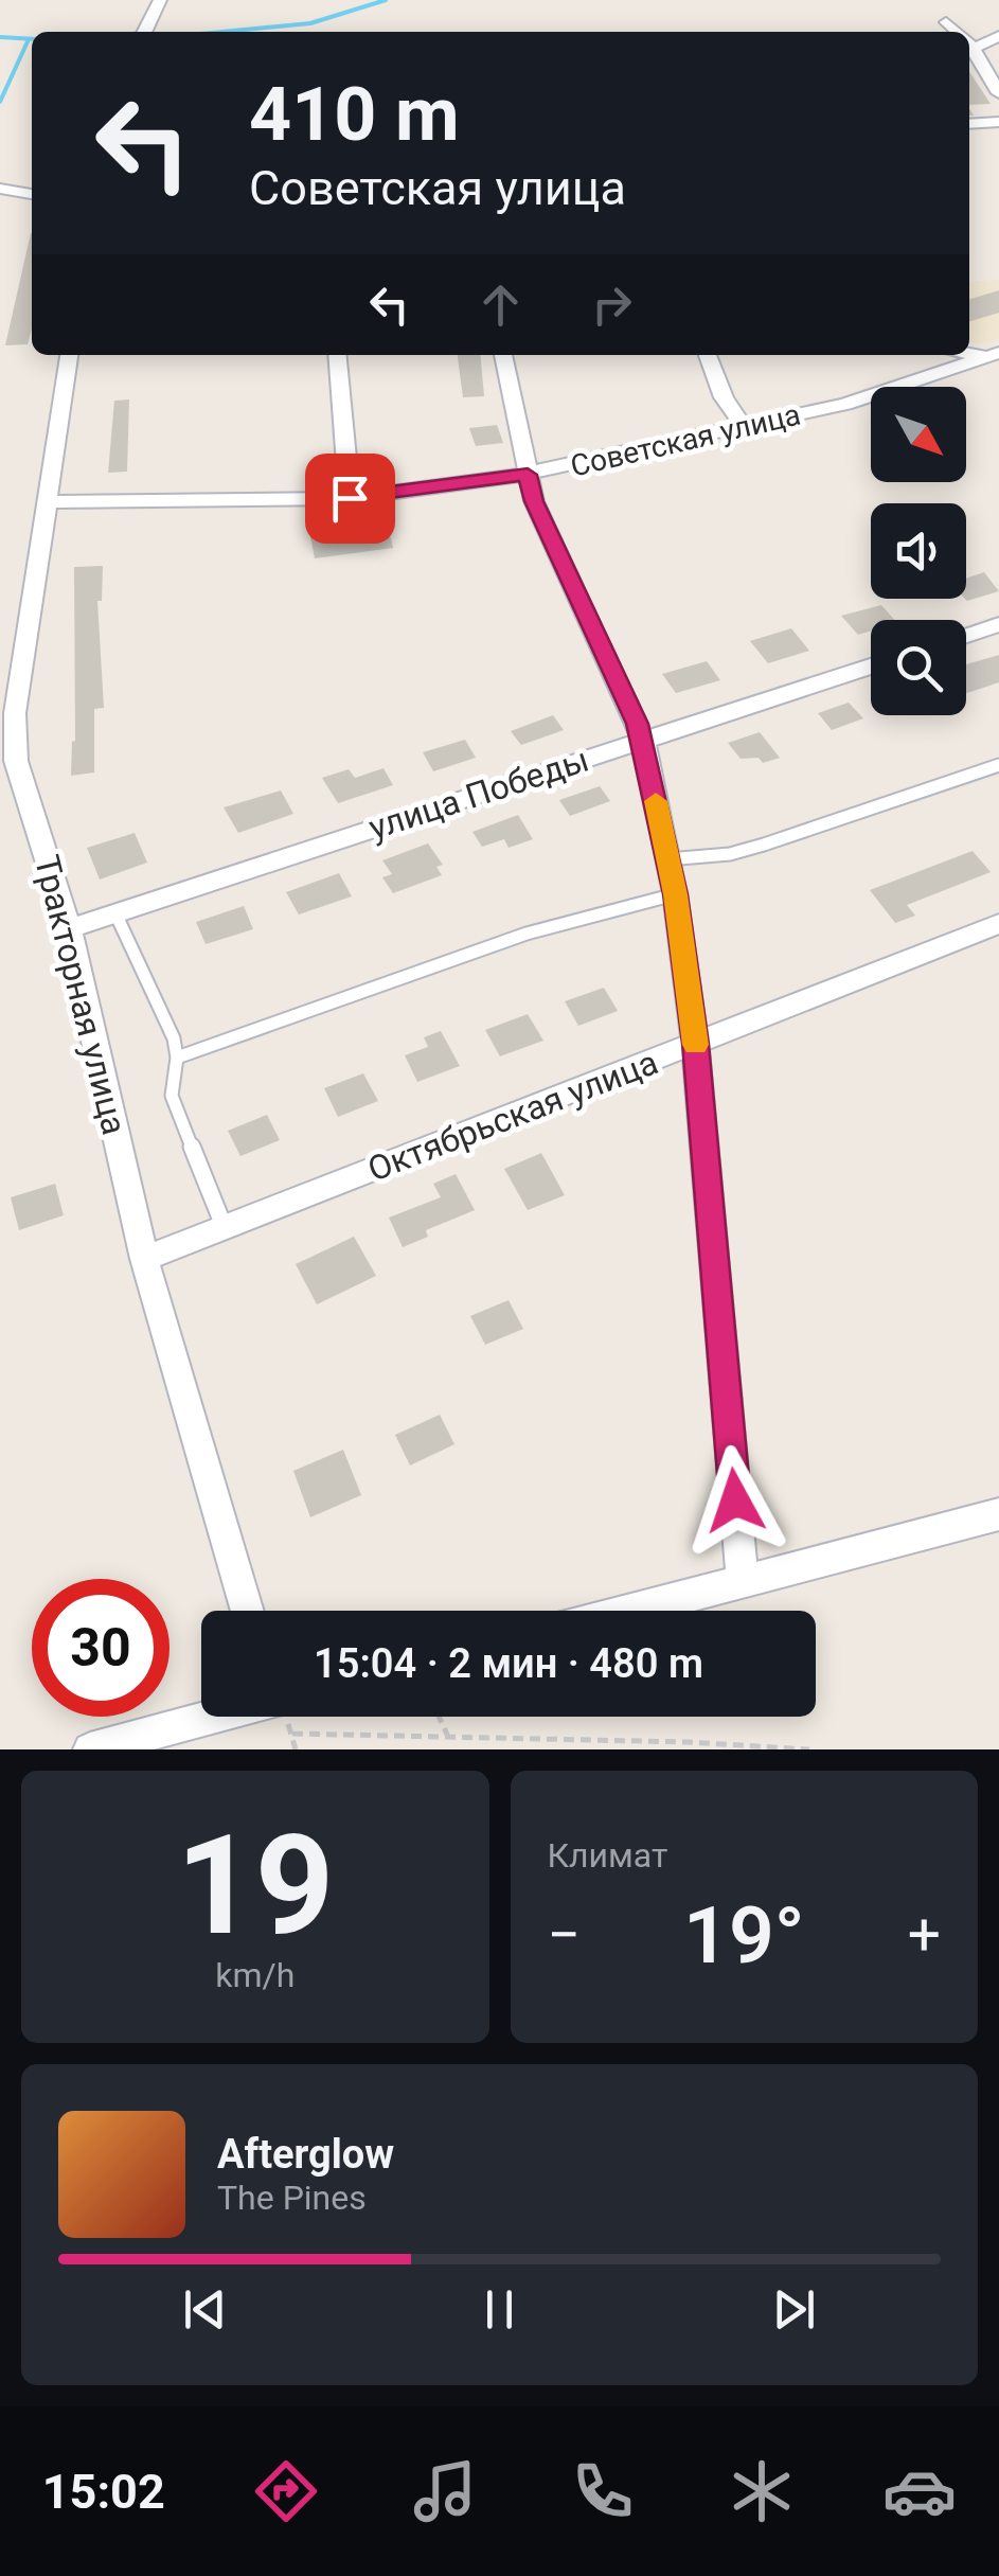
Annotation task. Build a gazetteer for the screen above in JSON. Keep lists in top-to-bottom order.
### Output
{
  "streets": {
    "street": [
      "Советская улица",
      "улица Победы",
      "Тракторная улица",
      "Октябрьская улица"
    ]
  },
  "crossings": [
    ["Советская улица", "Тракторная улица"],
    ["улица Победы", "Тракторная улица"],
    ["Тракторная улица", "Октябрьская улица"]
  ],
  "north": "bottom right",
  "page": {
    "turn": ["410 m", "Советская улица"],
    "limit": "30",
    "trip": "15:04 · 2 мин · 480 m",
    "tile": [
      ["19", "km/h"],
      "Климат"
    ],
    "heat": ["−", "19°", "+"],
    "song": ["Afterglow", "The Pines"],
    "tabs": "15:02"
  }
}
